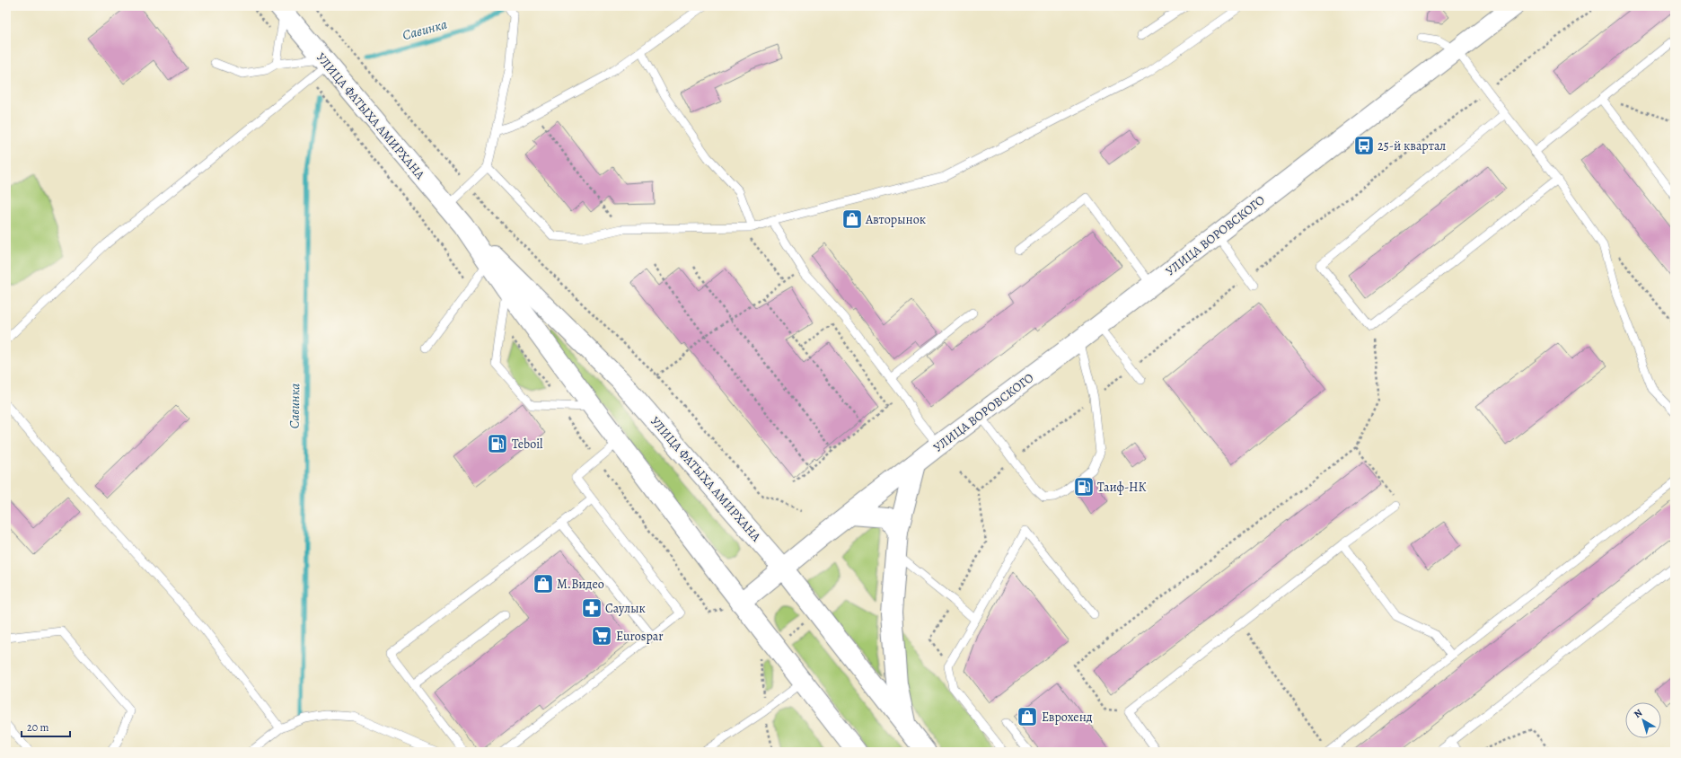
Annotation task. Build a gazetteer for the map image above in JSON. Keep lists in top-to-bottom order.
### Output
{
  "streets": {
    "main road": ["УЛИЦА ФАТЫХА АМИРХАНА", "УЛИЦА ВОРОВСКОГО"]
  },
  "crossings": [
    ["УЛИЦА ФАТЫХА АМИРХАНА", "УЛИЦА ВОРОВСКОГО"]
  ],
  "water": ["Савинка"],
  "places": {
    "bus stop": ["25-й квартал"],
    "shop": ["Авторынок", "М.Видео", "Еврохенд"],
    "fuel station": ["Teboil", "Таиф-НК"],
    "pharmacy": ["Саулык"],
    "supermarket": ["Eurospar"]
  },
  "scale_bar": "20 m",
  "north": "top left"
}
